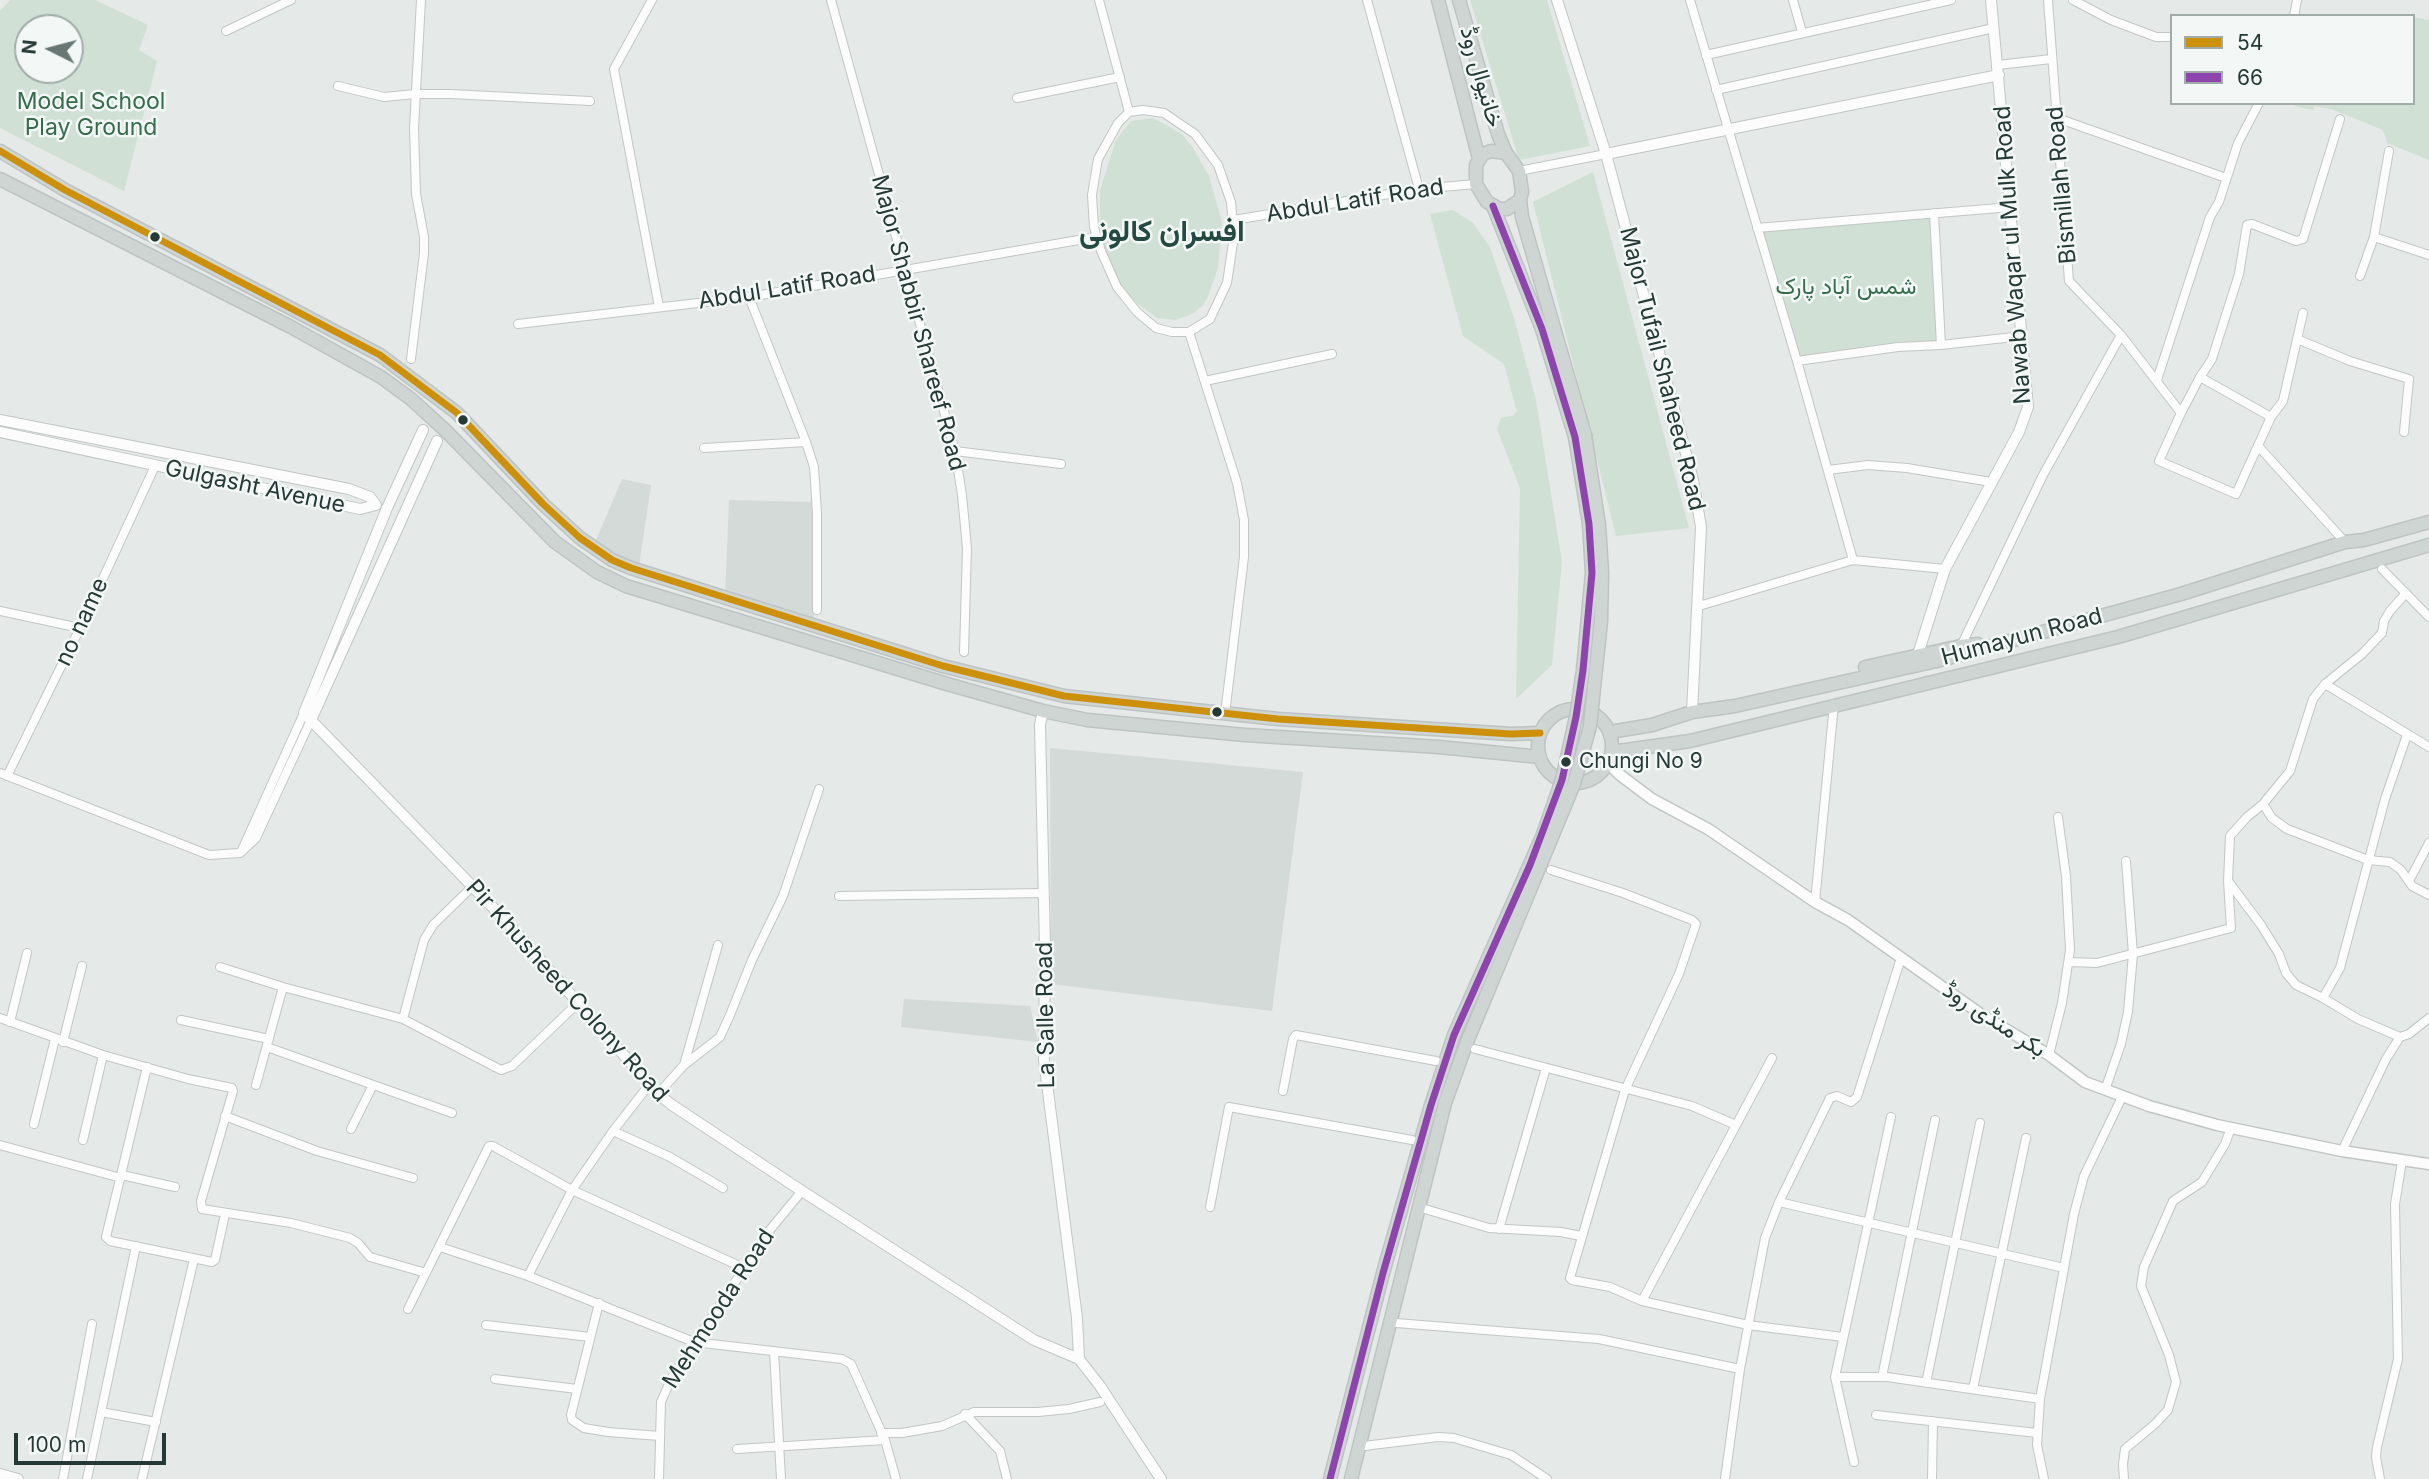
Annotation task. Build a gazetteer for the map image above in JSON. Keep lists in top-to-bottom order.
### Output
{
  "streets": {
    "main road": ["خانیوال روڈ", "Humayun Road", "بکر منڈی روڈ"],
    "street": [
      "Bismillah Road",
      "Abdul Latif Road",
      "Nawab Waqar ul Mulk Road",
      "Major Shabbir Shareef Road",
      "Major Tufail Shaheed Road",
      "Gulgasht Avenue",
      "no name",
      "Pir Khusheed Colony Road",
      "La Salle Road",
      "Mehmooda Road"
    ]
  },
  "crossings": [
    ["خانیوال روڈ", "Abdul Latif Road"],
    ["Abdul Latif Road", "Major Shabbir Shareef Road"],
    ["Major Tufail Shaheed Road", "Humayun Road"],
    ["Gulgasht Avenue", "no name"],
    ["Humayun Road", "بکر منڈی روڈ"],
    ["Pir Khusheed Colony Road", "La Salle Road"],
    ["Pir Khusheed Colony Road", "Mehmooda Road"]
  ],
  "districts": ["افسران کالونی"],
  "parks": ["Model School Play Ground", "شمس آباد پارک"],
  "places": ["Chungi No 9"],
  "lines": ["transit line 54", "transit line 66"],
  "legend": ["54", "66"],
  "scale_bar": "100 m",
  "north": "left"
}
